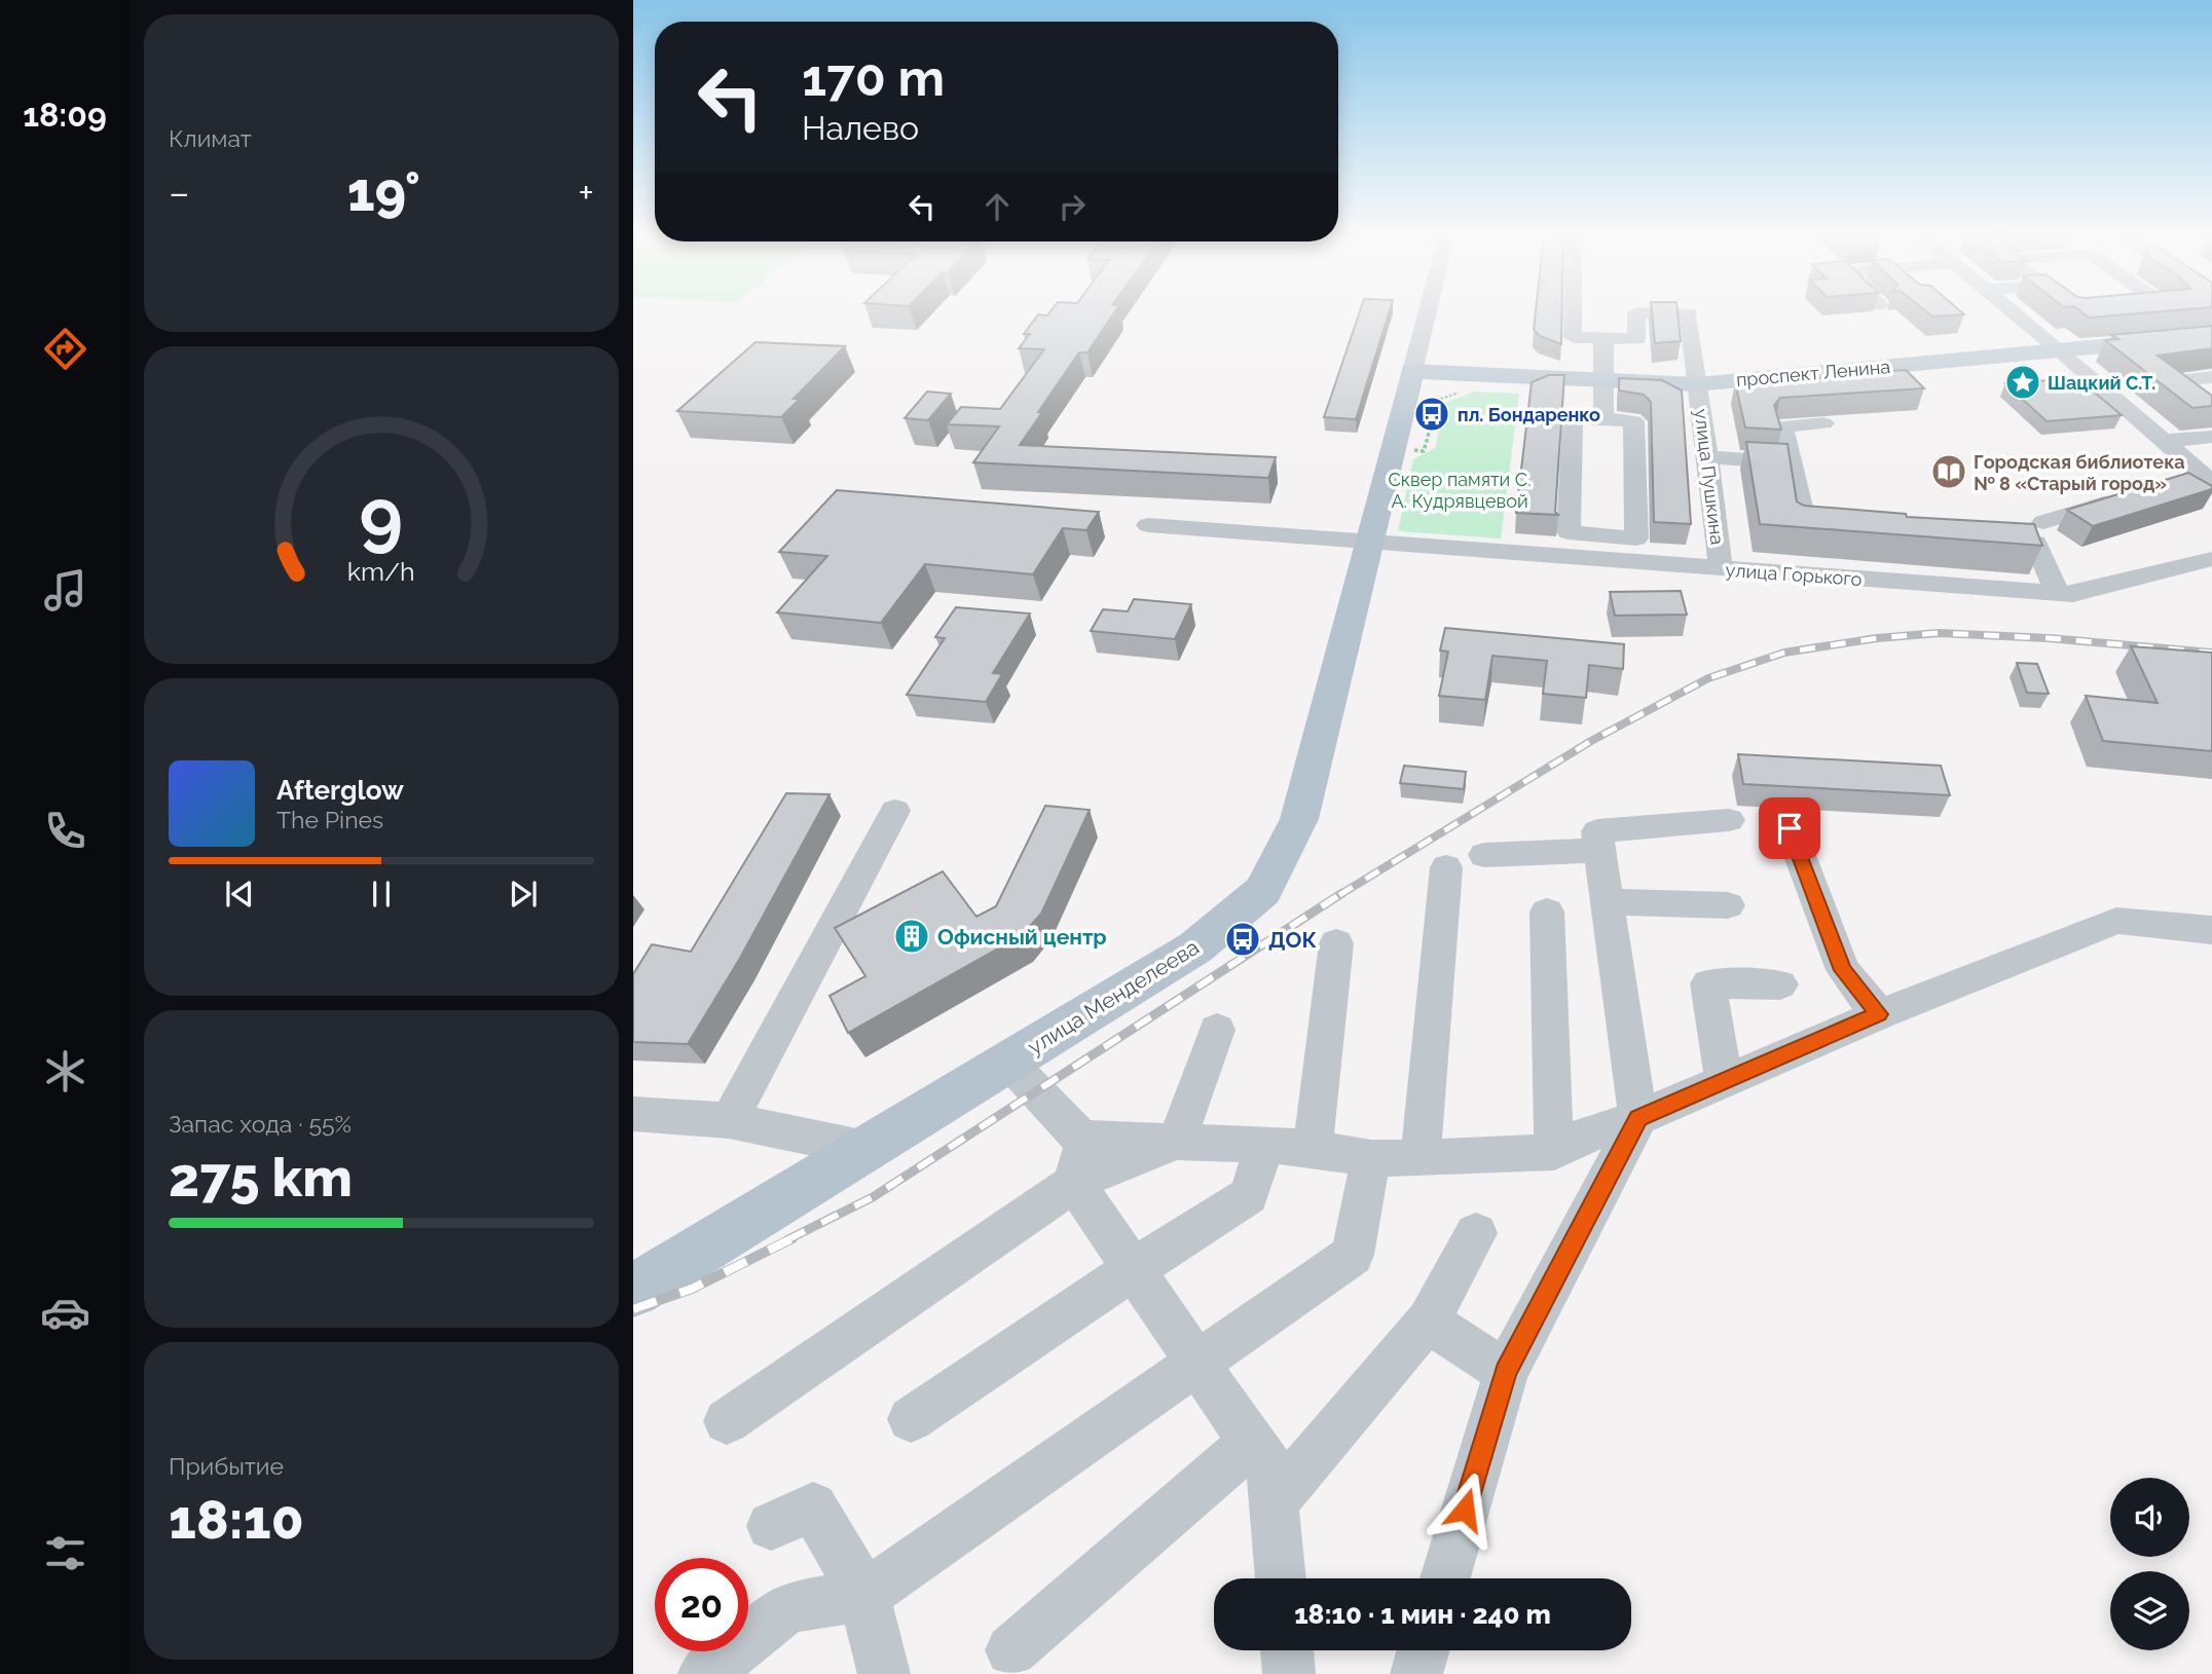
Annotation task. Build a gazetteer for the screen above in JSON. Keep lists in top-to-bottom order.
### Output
{
  "streets": {
    "main road": ["проспект Ленина", "улица Менделеева"],
    "street": ["улица Пушкина", "улица Горького"]
  },
  "crossings": [
    ["проспект Ленина", "улица Пушкина"],
    ["проспект Ленина", "улица Менделеева"],
    ["улица Пушкина", "улица Горького"],
    ["улица Горького", "улица Менделеева"]
  ],
  "parks": ["Сквер памяти С. А. Кудрявцевой"],
  "places": {
    "place": ["Шацкий С.Т."],
    "bus stop": ["пл. Бондаренко", "ДОК"],
    "library": ["Городская библиотека № 8 «Старый город»"],
    "building": ["Офисный центр"]
  },
  "page": {
    "tabs": "18:09",
    "tile": [
      "Климат",
      ["Запас хода · 55%", "275 km"],
      ["Прибытие", "18:10"]
    ],
    "turn": ["170 m", "Налево"],
    "heat": ["−", "19°", "+"],
    "song": ["Afterglow", "The Pines"],
    "limit": "20",
    "trip": "18:10 · 1 мин · 240 m",
    "gauge": ["9", "km/h"]
  }
}
